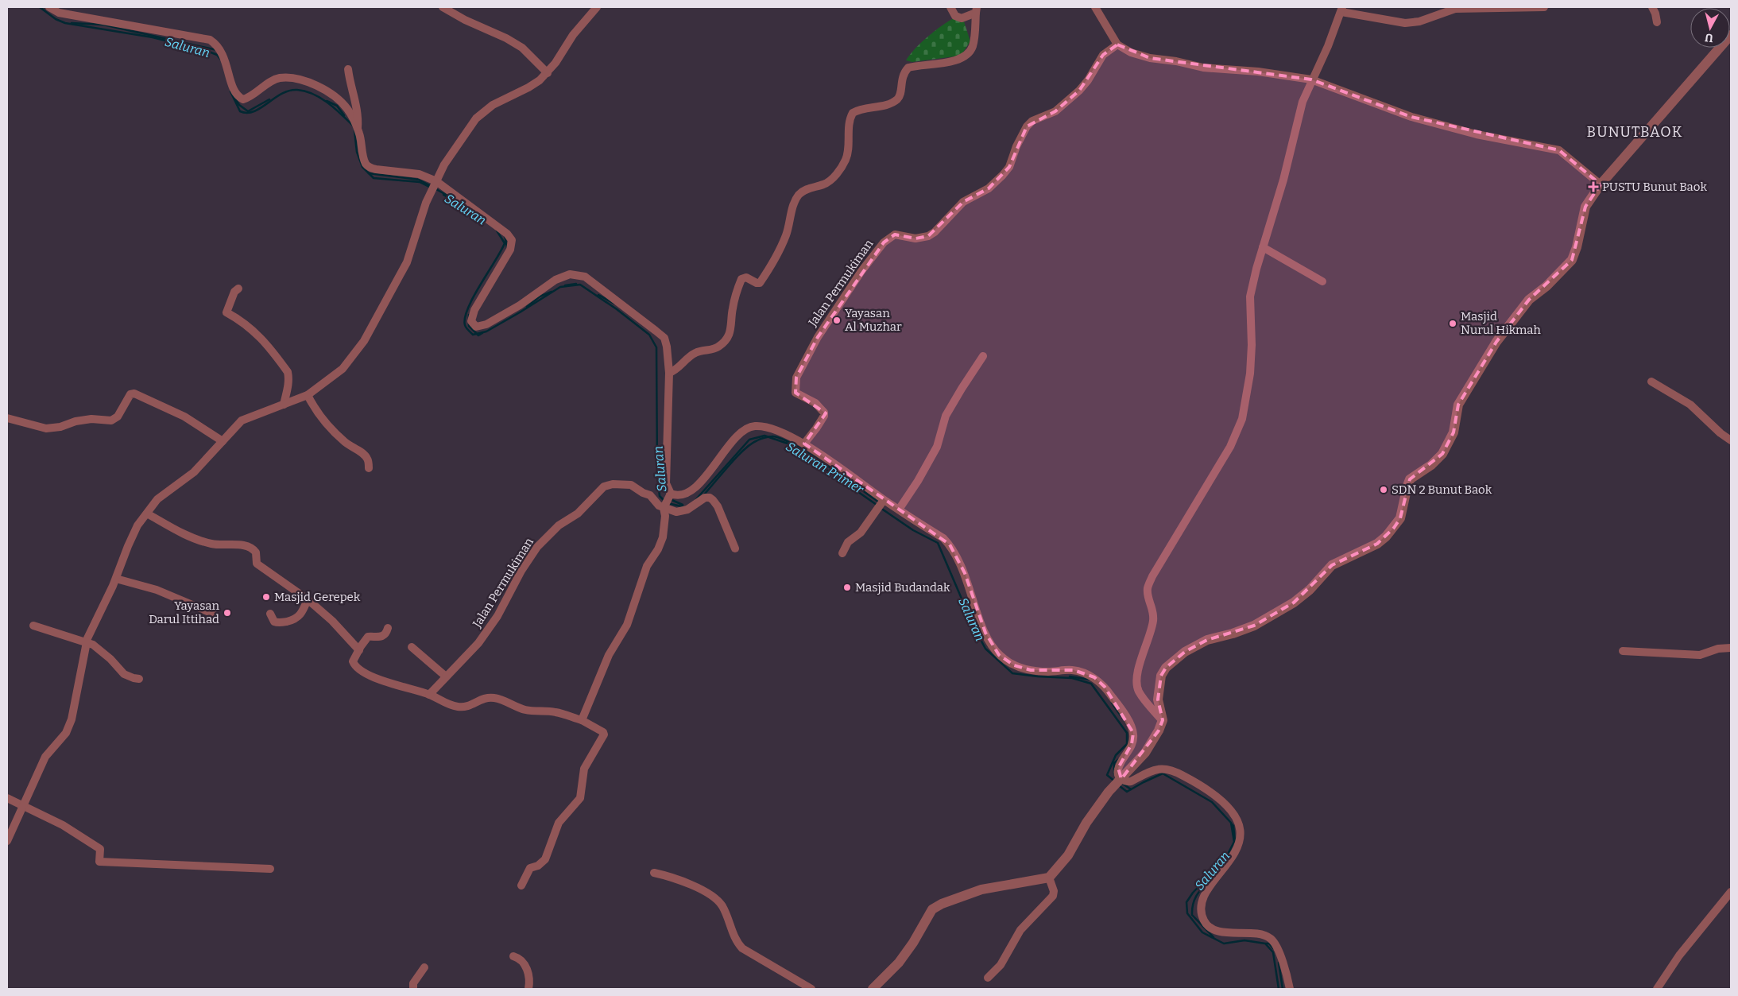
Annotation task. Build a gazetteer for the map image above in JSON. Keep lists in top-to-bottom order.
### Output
{
  "streets": {
    "street": ["Jalan Permukiman"]
  },
  "districts": ["BUNUTBAOK"],
  "water": ["Saluran", "Saluran Primer"],
  "places": {
    "health": ["PUSTU Bunut Baok"],
    "other": [
      "Yayasan Al Muzhar",
      "Masjid Nurul Hikmah",
      "SDN 2 Bunut Baok",
      "Masjid Budandak",
      "Masjid Gerepek",
      "Yayasan Darul Ittihad"
    ]
  },
  "north": "bottom"
}
